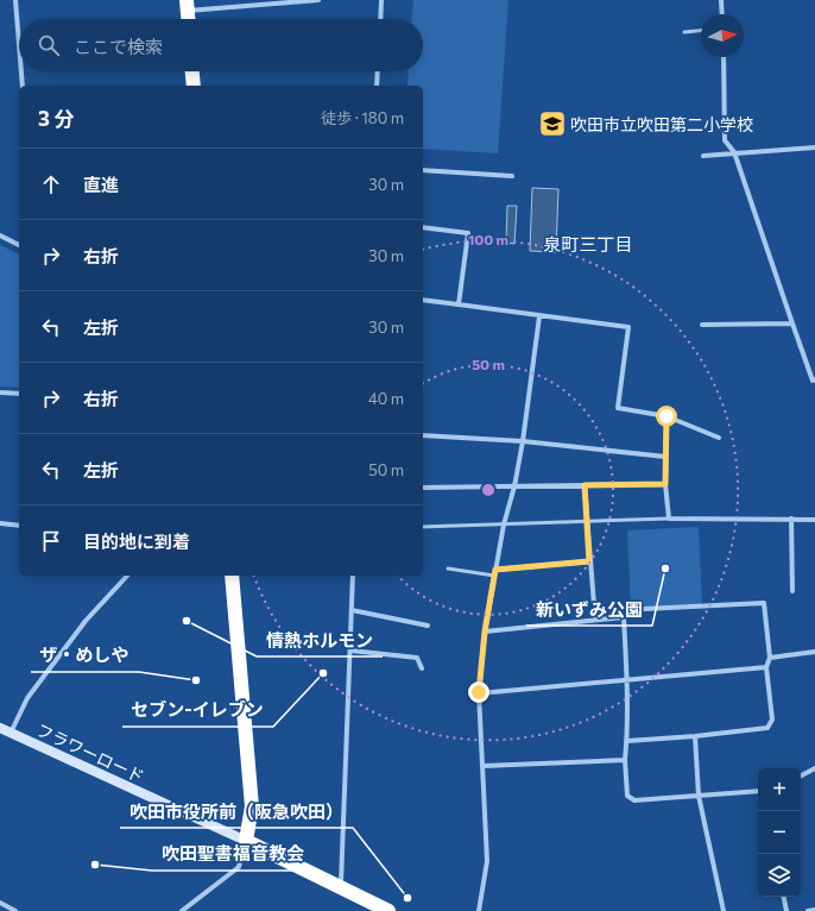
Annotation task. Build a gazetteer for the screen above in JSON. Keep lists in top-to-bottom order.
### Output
{
  "streets": {
    "street": ["フラワーロード"]
  },
  "districts": ["泉町三丁目"],
  "places": {
    "school or university": ["吹田市立吹田第二小学校"],
    "other": [
      "新いずみ公園",
      "情熱ホルモン",
      "セブン-イレブン",
      "ザ・めしや",
      "吹田聖書福音教会",
      "吹田市役所前（阪急吹田）"
    ]
  },
  "north": "right",
  "page": {
    "search": "ここで検索",
    "heading": ["3 分", "徒歩 · 180 m"],
    "list": [
      ["直進", "30 m"],
      ["右折", "30 m"],
      ["左折", "30 m"],
      ["右折", "40 m"],
      ["左折", "50 m"],
      "目的地に到着"
    ],
    "map_buttons": ["+", "−"]
  },
  "rings": ["100 m", "50 m"]
}
